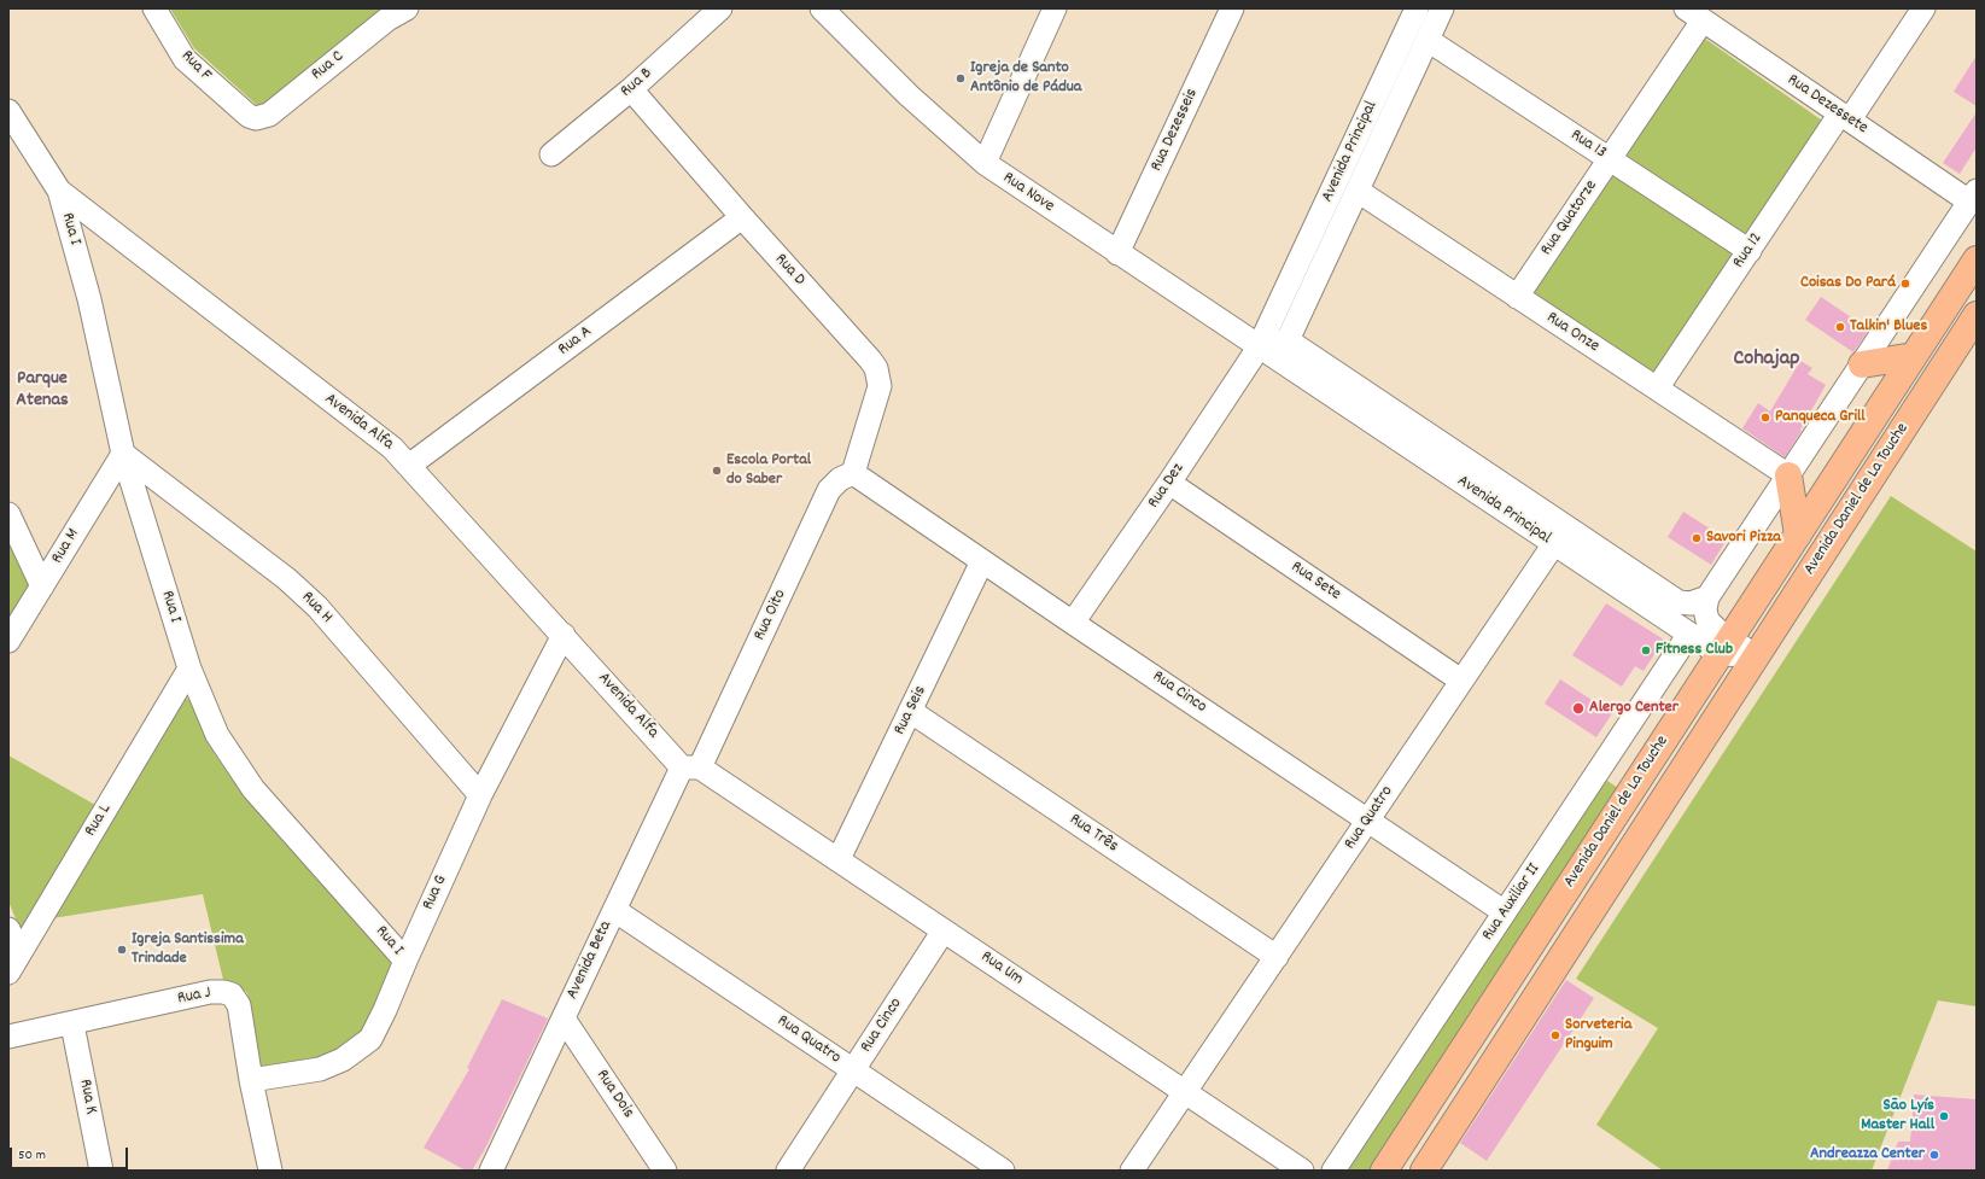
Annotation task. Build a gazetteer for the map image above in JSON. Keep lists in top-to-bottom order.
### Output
{
  "streets": {
    "main road": ["Avenida Daniel de La Touche"],
    "street": [
      "Rua F",
      "Rua C",
      "Rua B",
      "Rua Dezessete",
      "Rua Dezesseis",
      "Rua 13",
      "Avenida Principal",
      "Rua Nove",
      "Rua Quatorze",
      "Rua I",
      "Rua 12",
      "Rua D",
      "Rua Onze",
      "Rua A",
      "Avenida Alfa",
      "Rua Dez",
      "Rua M",
      "Rua Sete",
      "Rua H",
      "Rua Oito",
      "Rua Cinco",
      "Rua Seis",
      "Rua Quatro",
      "Rua L",
      "Rua Três",
      "Rua G",
      "Rua Auxiliar II",
      "Avenida Beta",
      "Rua Um",
      "Rua J",
      "Rua Dois",
      "Rua K"
    ]
  },
  "crossings": [
    ["Rua F", "Rua C"],
    ["Rua B", "Rua D"],
    ["Rua Dezessete", "Rua Quatorze"],
    ["Rua Dezessete", "Rua 12"],
    ["Rua Dezesseis", "Rua Nove"],
    ["Rua 13", "Avenida Principal"],
    ["Rua 13", "Rua Quatorze"],
    ["Rua 13", "Rua 12"],
    ["Avenida Principal", "Rua Nove"],
    ["Avenida Principal", "Rua Onze"],
    ["Avenida Principal", "Rua Dez"],
    ["Avenida Principal", "Avenida Daniel de La Touche"],
    ["Avenida Principal", "Rua Quatro"],
    ["Avenida Principal", "Rua Auxiliar II"],
    ["Rua Nove", "Rua Dez"],
    ["Rua Quatorze", "Rua Onze"],
    ["Rua I", "Avenida Alfa"],
    ["Rua I", "Rua M"],
    ["Rua I", "Rua H"],
    ["Rua I", "Rua L"],
    ["Rua I", "Rua G"],
    ["Rua 12", "Rua Onze"],
    ["Rua D", "Rua A"],
    ["Rua D", "Rua Oito"],
    ["Rua D", "Rua Cinco"],
    ["Rua A", "Avenida Alfa"],
    ["Avenida Alfa", "Rua Oito"],
    ["Avenida Alfa", "Rua G"],
    ["Avenida Alfa", "Avenida Beta"],
    ["Avenida Alfa", "Rua Um"],
    ["Rua Dez", "Rua Sete"],
    ["Rua Dez", "Rua Cinco"],
    ["Rua M", "Rua H"],
    ["Rua Sete", "Rua Quatro"],
    ["Rua H", "Rua G"],
    ["Rua Oito", "Rua Cinco"],
    ["Rua Oito", "Avenida Beta"],
    ["Rua Oito", "Rua Um"],
    ["Rua Cinco", "Rua Seis"],
    ["Rua Cinco", "Rua Quatro"],
    ["Rua Cinco", "Rua Auxiliar II"],
    ["Rua Cinco", "Rua Um"],
    ["Rua Seis", "Rua Três"],
    ["Rua Seis", "Rua Um"],
    ["Rua Quatro", "Rua Três"],
    ["Rua Quatro", "Avenida Beta"],
    ["Rua Quatro", "Rua Um"],
    ["Rua G", "Rua J"],
    ["Avenida Beta", "Rua Um"],
    ["Avenida Beta", "Rua Dois"],
    ["Rua J", "Rua K"]
  ],
  "districts": ["Cohajap", "Parque Atenas"],
  "places": [
    "Igreja de Santo Antônio de Pádua",
    "Coisas Do Pará",
    "Talkin' Blues",
    "Panqueca Grill",
    "Escola Portal do Saber",
    "Savori Pizza",
    "Fitness Club",
    "Alergo Center",
    "Igreja Santissima Trindade",
    "Sorveteria Pinguim",
    "São Lyís Master Hall",
    "Andreazza Center"
  ],
  "scale_bar": "50 m"
}
